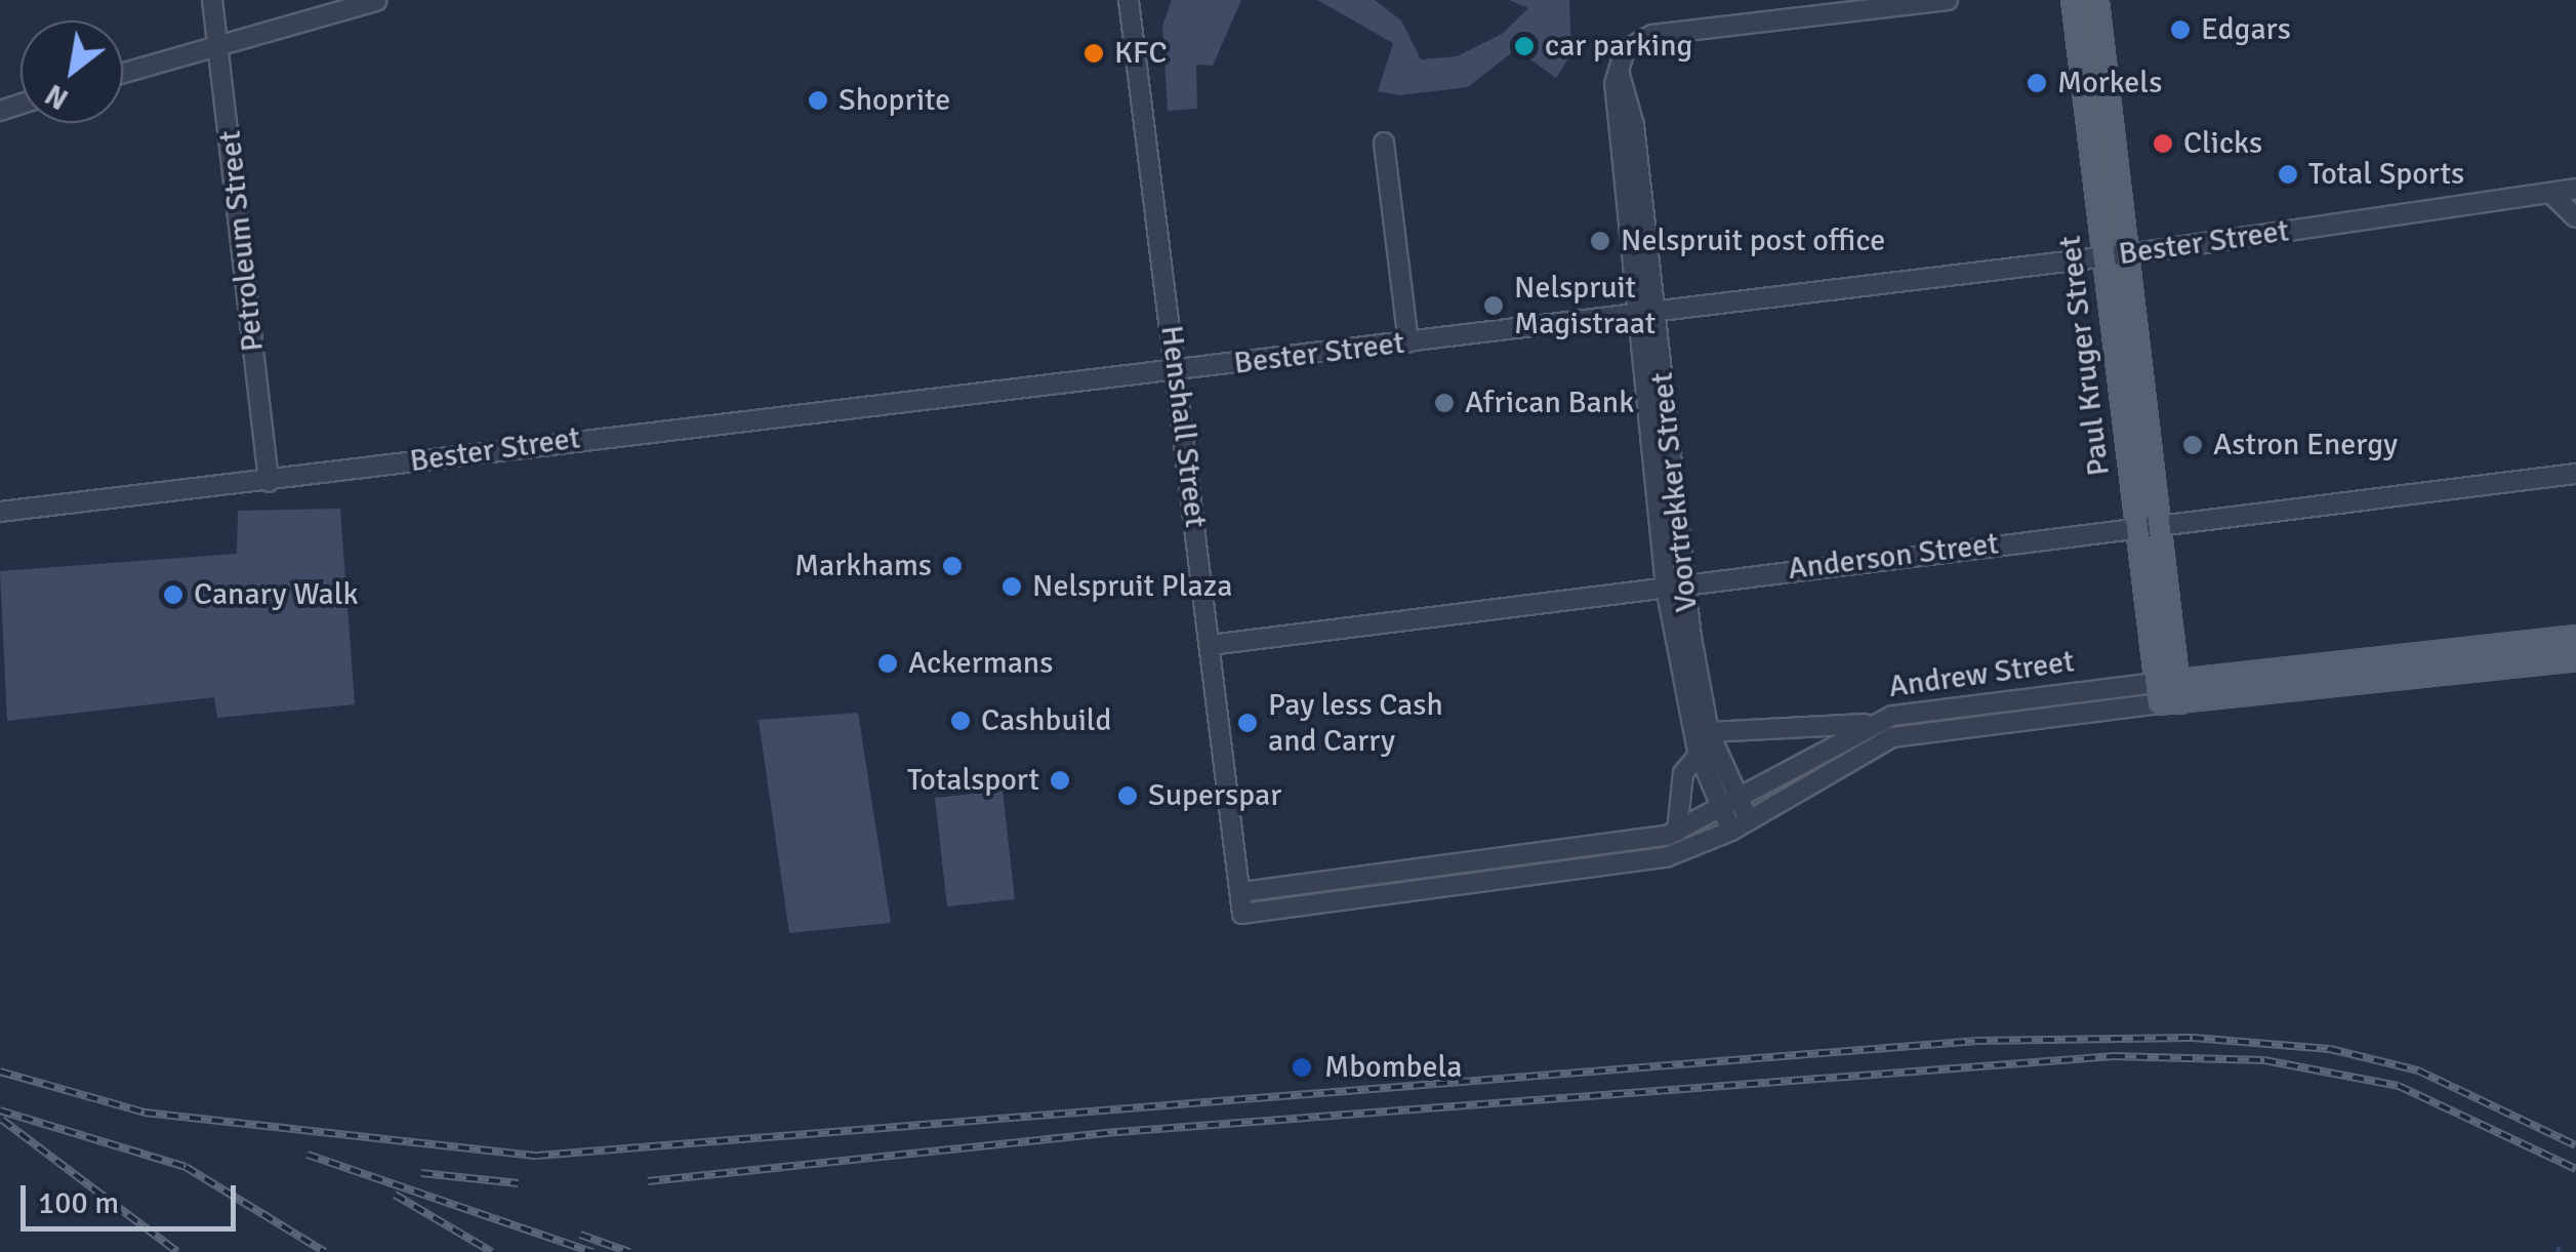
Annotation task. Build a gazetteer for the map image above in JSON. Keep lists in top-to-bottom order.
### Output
{
  "streets": {
    "main road": ["Paul Kruger Street", "Andrew Street"],
    "street": [
      "Petroleum Street",
      "Bester Street",
      "Henshall Street",
      "Voortrekker Street",
      "Anderson Street"
    ]
  },
  "crossings": [
    ["Petroleum Street", "Bester Street"],
    ["Bester Street", "Paul Kruger Street"],
    ["Bester Street", "Henshall Street"],
    ["Bester Street", "Voortrekker Street"],
    ["Paul Kruger Street", "Anderson Street"],
    ["Paul Kruger Street", "Andrew Street"],
    ["Henshall Street", "Anderson Street"],
    ["Henshall Street", "Andrew Street"],
    ["Voortrekker Street", "Anderson Street"],
    ["Voortrekker Street", "Andrew Street"]
  ],
  "places": [
    "Edgars",
    "car parking",
    "KFC",
    "Morkels",
    "Shoprite",
    "Clicks",
    "Total Sports",
    "Nelspruit post office",
    "Nelspruit Magistraat",
    "African Bank",
    "Astron Energy",
    "Markhams",
    "Nelspruit Plaza",
    "Canary Walk",
    "Ackermans",
    "Cashbuild",
    "Pay less Cash and Carry",
    "Totalsport",
    "Superspar",
    "Mbombela"
  ],
  "scale_bar": "100 m",
  "north": "bottom left"
}
